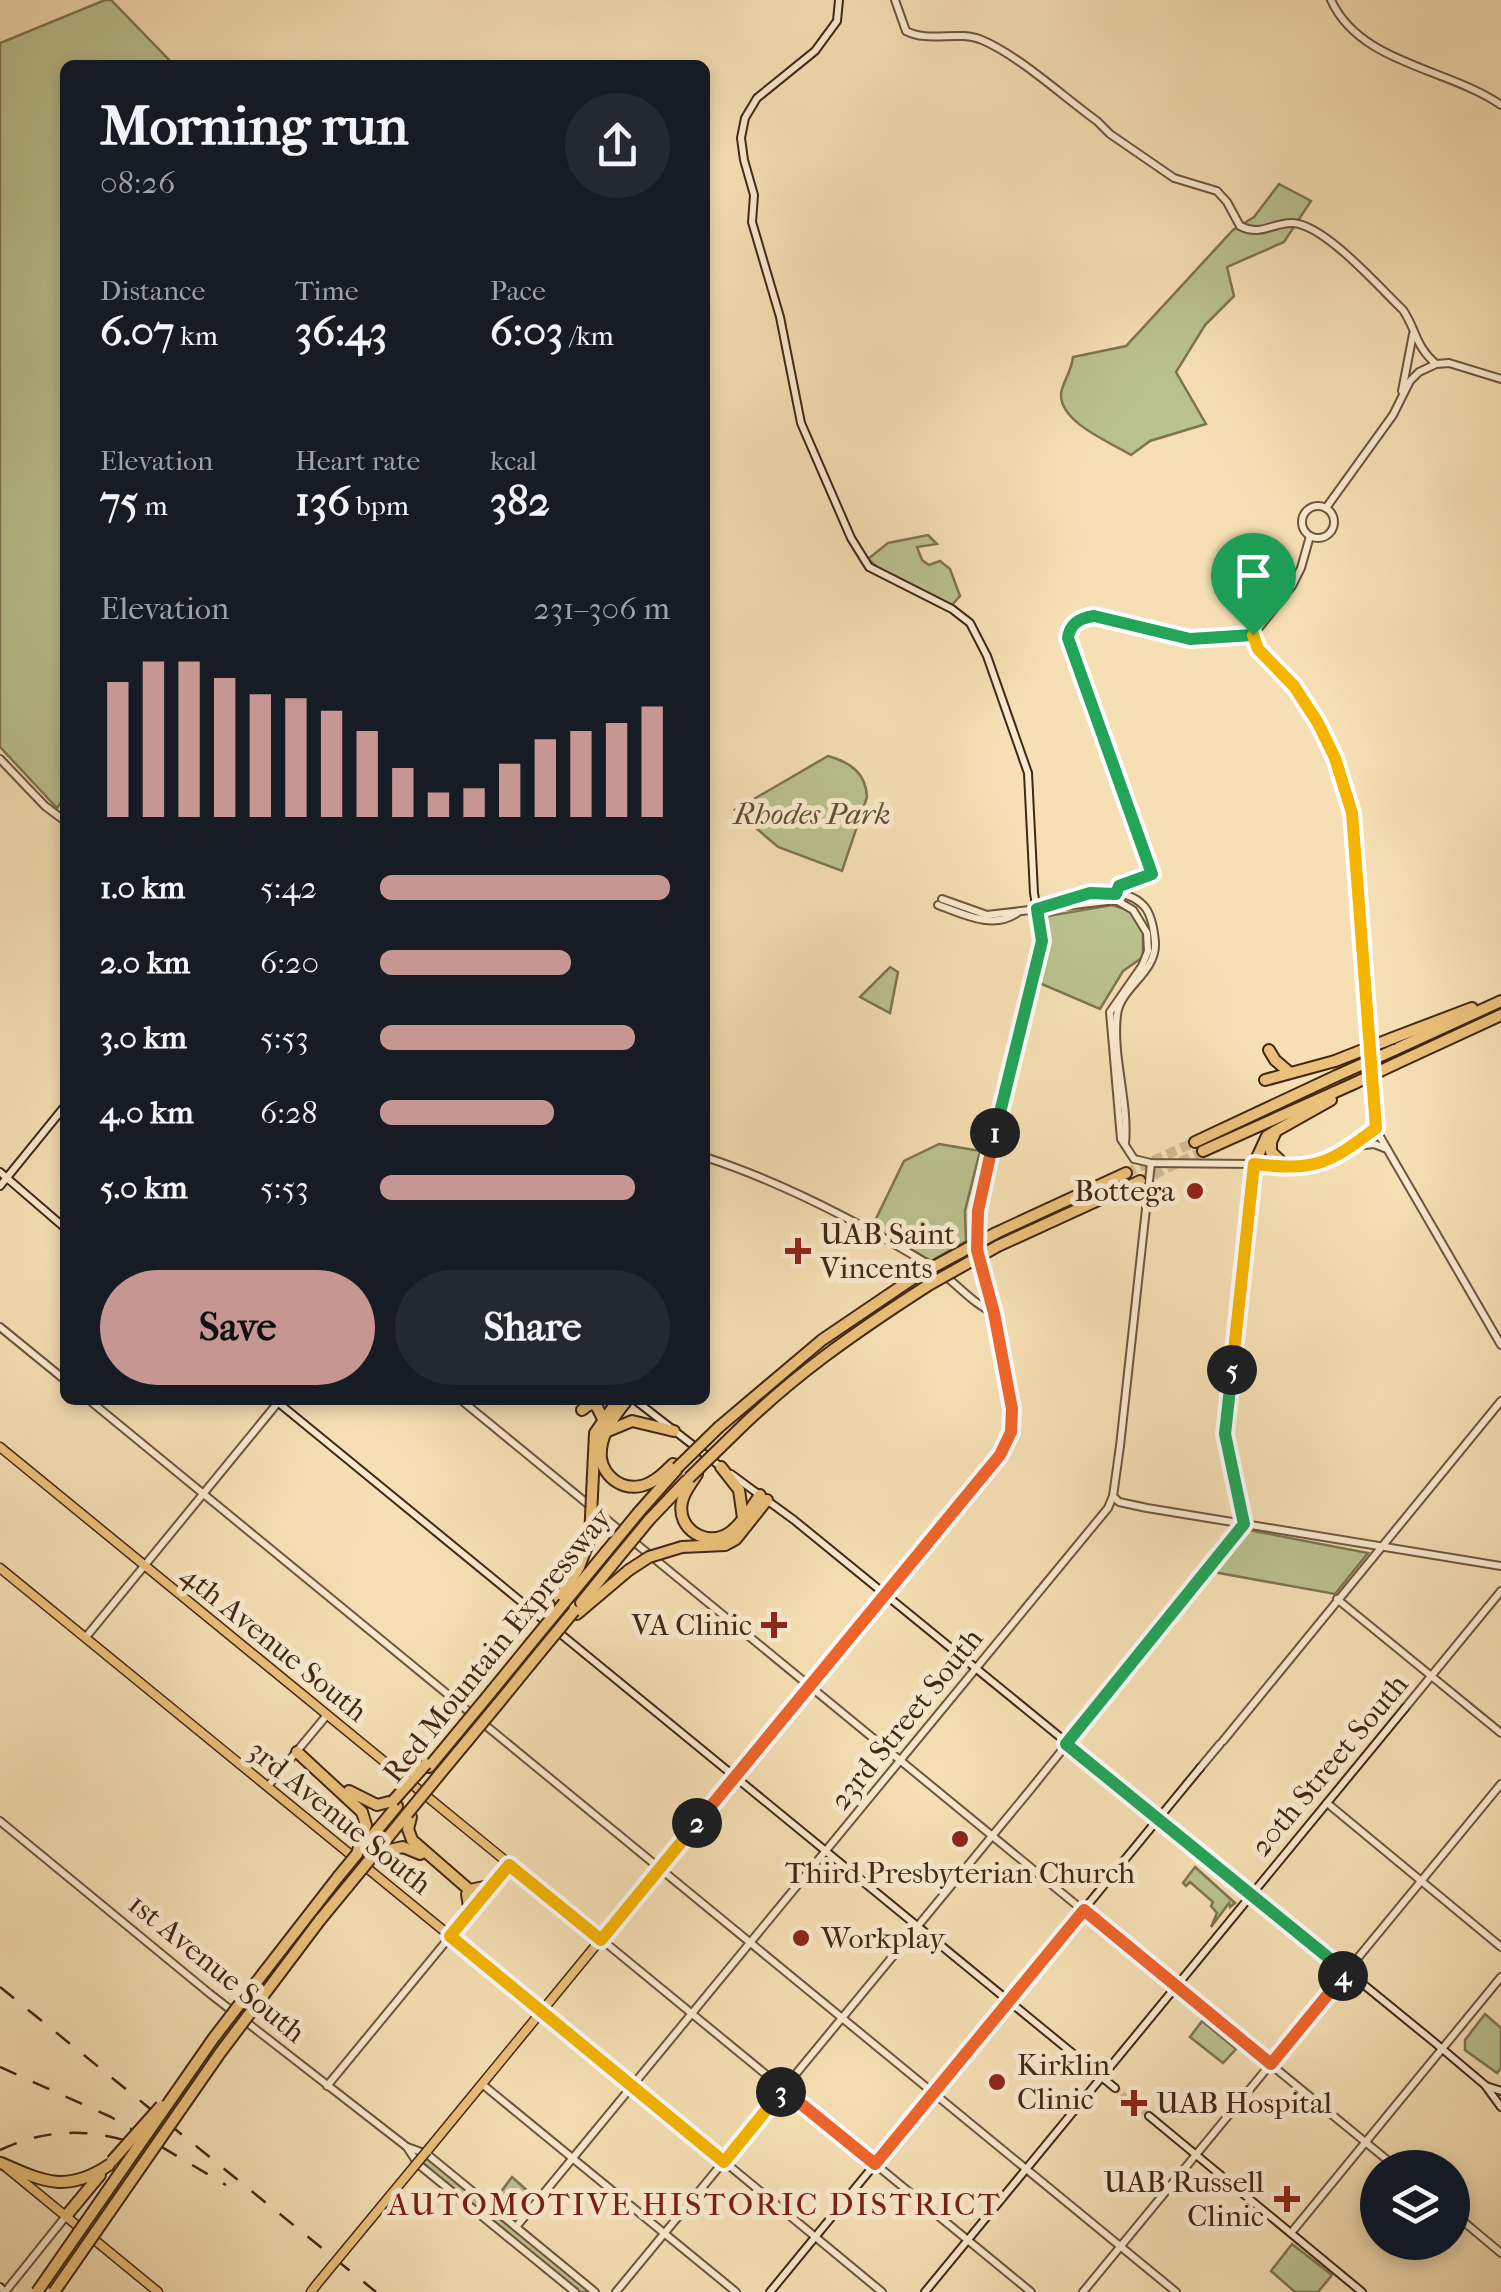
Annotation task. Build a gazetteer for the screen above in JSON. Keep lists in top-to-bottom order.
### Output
{
  "streets": {
    "highway": ["Red Mountain Expressway"],
    "main road": ["4th Avenue South", "3rd Avenue South"],
    "street": ["23rd Street South", "20th Street South", "1st Avenue South"]
  },
  "crossings": [
    ["4th Avenue South", "23rd Street South"],
    ["4th Avenue South", "20th Street South"],
    ["23rd Street South", "3rd Avenue South"],
    ["23rd Street South", "1st Avenue South"]
  ],
  "districts": ["AUTOMOTIVE HISTORIC DISTRICT"],
  "parks": ["Rhodes Park"],
  "places": {
    "other": [
      "Bottega",
      "Third Presbyterian Church",
      "Workplay",
      "Kirklin Clinic"
    ],
    "health": [
      "UAB Saint Vincents",
      "VA Clinic",
      "UAB Hospital",
      "UAB Russell Clinic"
    ]
  },
  "page": {
    "heading": ["Morning run", "08:26"],
    "stats": [
      ["Distance", "6.07 km"],
      ["Time", "36:43"],
      ["Pace", "6:03 /km"],
      ["Elevation", "75 m"],
      ["Heart rate", "136 bpm"],
      ["kcal", "382"]
    ],
    "chart": ["Elevation", "231–306 m"],
    "list": [
      {
        "name": "1.0 km",
        "note": "5:42"
      },
      {
        "name": "2.0 km",
        "note": "6:20"
      },
      {
        "name": "3.0 km",
        "note": "5:53"
      },
      {
        "name": "4.0 km",
        "note": "6:28"
      },
      {
        "name": "5.0 km",
        "note": "5:53"
      }
    ],
    "pins": [
      "1",
      "5",
      "2",
      "4",
      "3"
    ],
    "buttons": ["Save", "Share"]
  }
}
